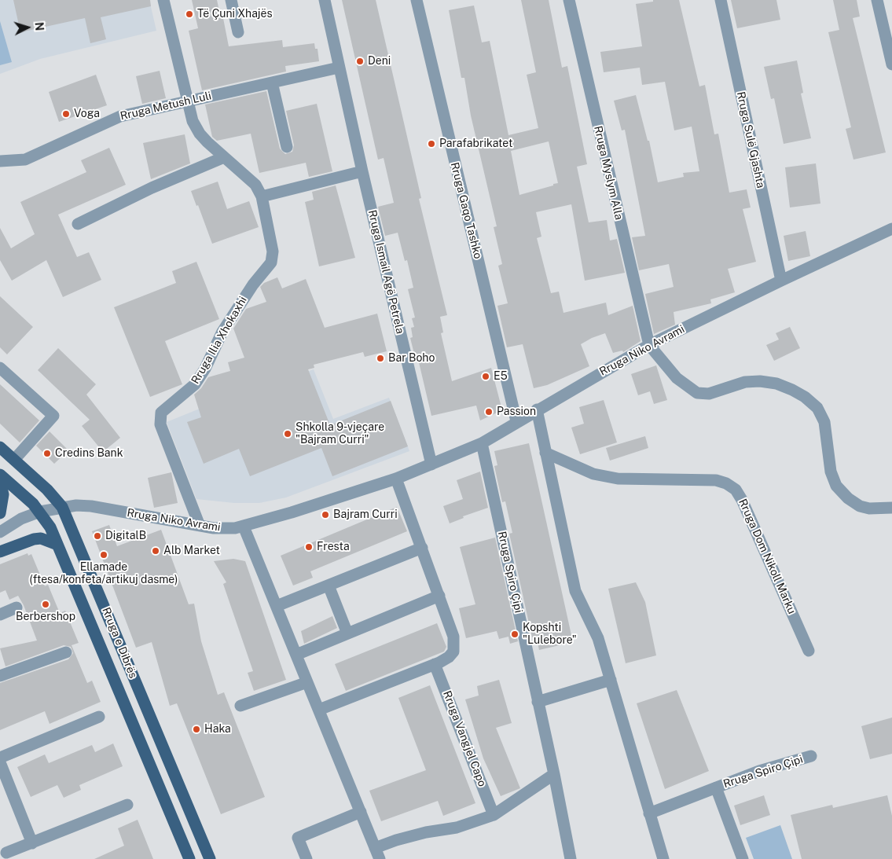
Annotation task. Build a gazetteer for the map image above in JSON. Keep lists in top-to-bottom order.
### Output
{
  "streets": {
    "main road": ["Rruga e Dibrës"],
    "street": [
      "Rruga Metush Luli",
      "Rruga Sulë Gjashta",
      "Rruga Myslym Alla",
      "Rruga Gaqo Tashko",
      "Rruga Ismail Agë Petrela",
      "Rruga Ilia Xhokaxhi",
      "Rruga Niko Avrami",
      "Rruga Dom Nikoll Marku",
      "Rruga Spiro Çipi",
      "Rruga Vangjel Capo"
    ]
  },
  "crossings": [
    ["Rruga Metush Luli", "Rruga Ismail Agë Petrela"],
    ["Rruga Metush Luli", "Rruga Ilia Xhokaxhi"],
    ["Rruga Sulë Gjashta", "Rruga Niko Avrami"],
    ["Rruga Myslym Alla", "Rruga Niko Avrami"],
    ["Rruga Gaqo Tashko", "Rruga Niko Avrami"],
    ["Rruga Ismail Agë Petrela", "Rruga Niko Avrami"],
    ["Rruga Ilia Xhokaxhi", "Rruga Niko Avrami"],
    ["Rruga Niko Avrami", "Rruga Spiro Çipi"],
    ["Rruga Niko Avrami", "Rruga e Dibrës"]
  ],
  "places": [
    "Të Çuni Xhajës",
    "Deni",
    "Voga",
    "Parafabrikatet",
    "Bar Boho",
    "E5",
    "Passion",
    "Shkolla 9-vjeçare \"Bajram Curri\"",
    "Credins Bank",
    "Bajram Curri",
    "DigitalB",
    "Fresta",
    "Alb Market",
    "Ellamade (ftesa/konfeta/artikuj dasme)",
    "Berbershop",
    "Kopshti \"Lulebore\"",
    "Haka"
  ],
  "north": "right"
}
